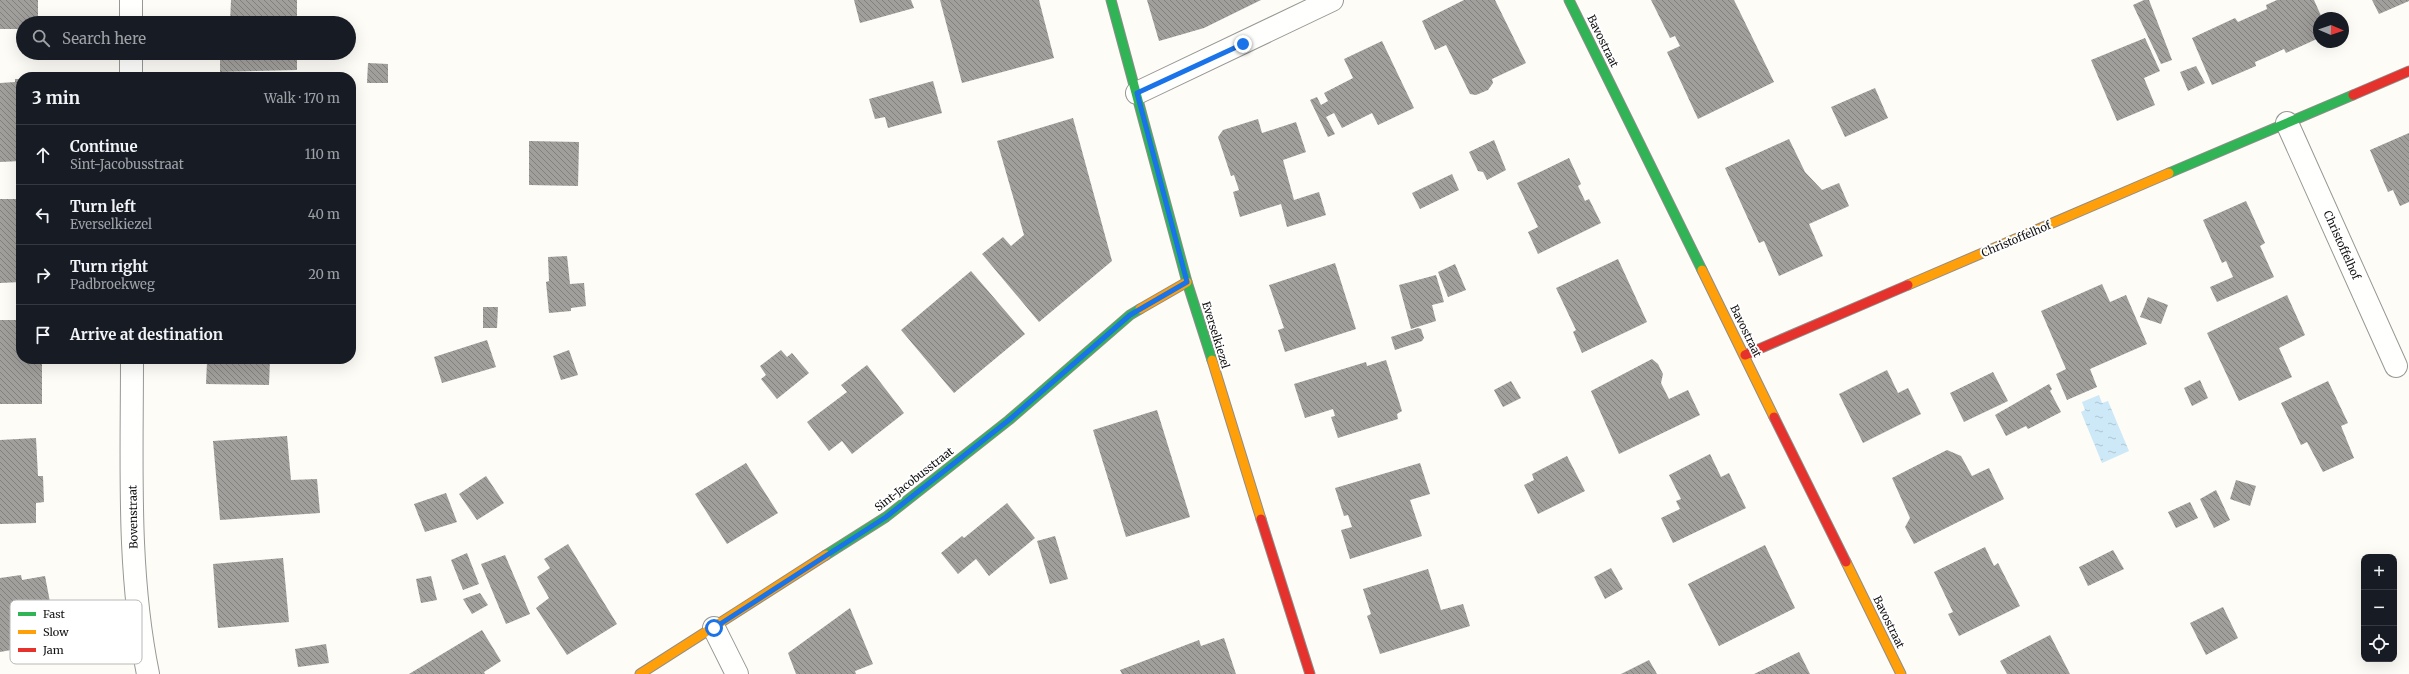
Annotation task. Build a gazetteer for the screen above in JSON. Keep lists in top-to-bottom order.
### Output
{
  "streets": {
    "street": [
      "Bavostraat",
      "Christoffelhof",
      "Everselkiezel",
      "Sint-Jacobusstraat",
      "Bovenstraat"
    ]
  },
  "crossings": [
    ["Bavostraat", "Christoffelhof"],
    ["Everselkiezel", "Sint-Jacobusstraat"]
  ],
  "legend": ["Fast", "Slow", "Jam"],
  "north": "right",
  "page": {
    "search": "Search here",
    "heading": ["3 min", "Walk · 170 m"],
    "list": [
      ["Continue", "Sint-Jacobusstraat", "110 m"],
      ["Turn left", "Everselkiezel", "40 m"],
      ["Turn right", "Padbroekweg", "20 m"],
      "Arrive at destination"
    ],
    "map_buttons": ["+", "−"]
  }
}
